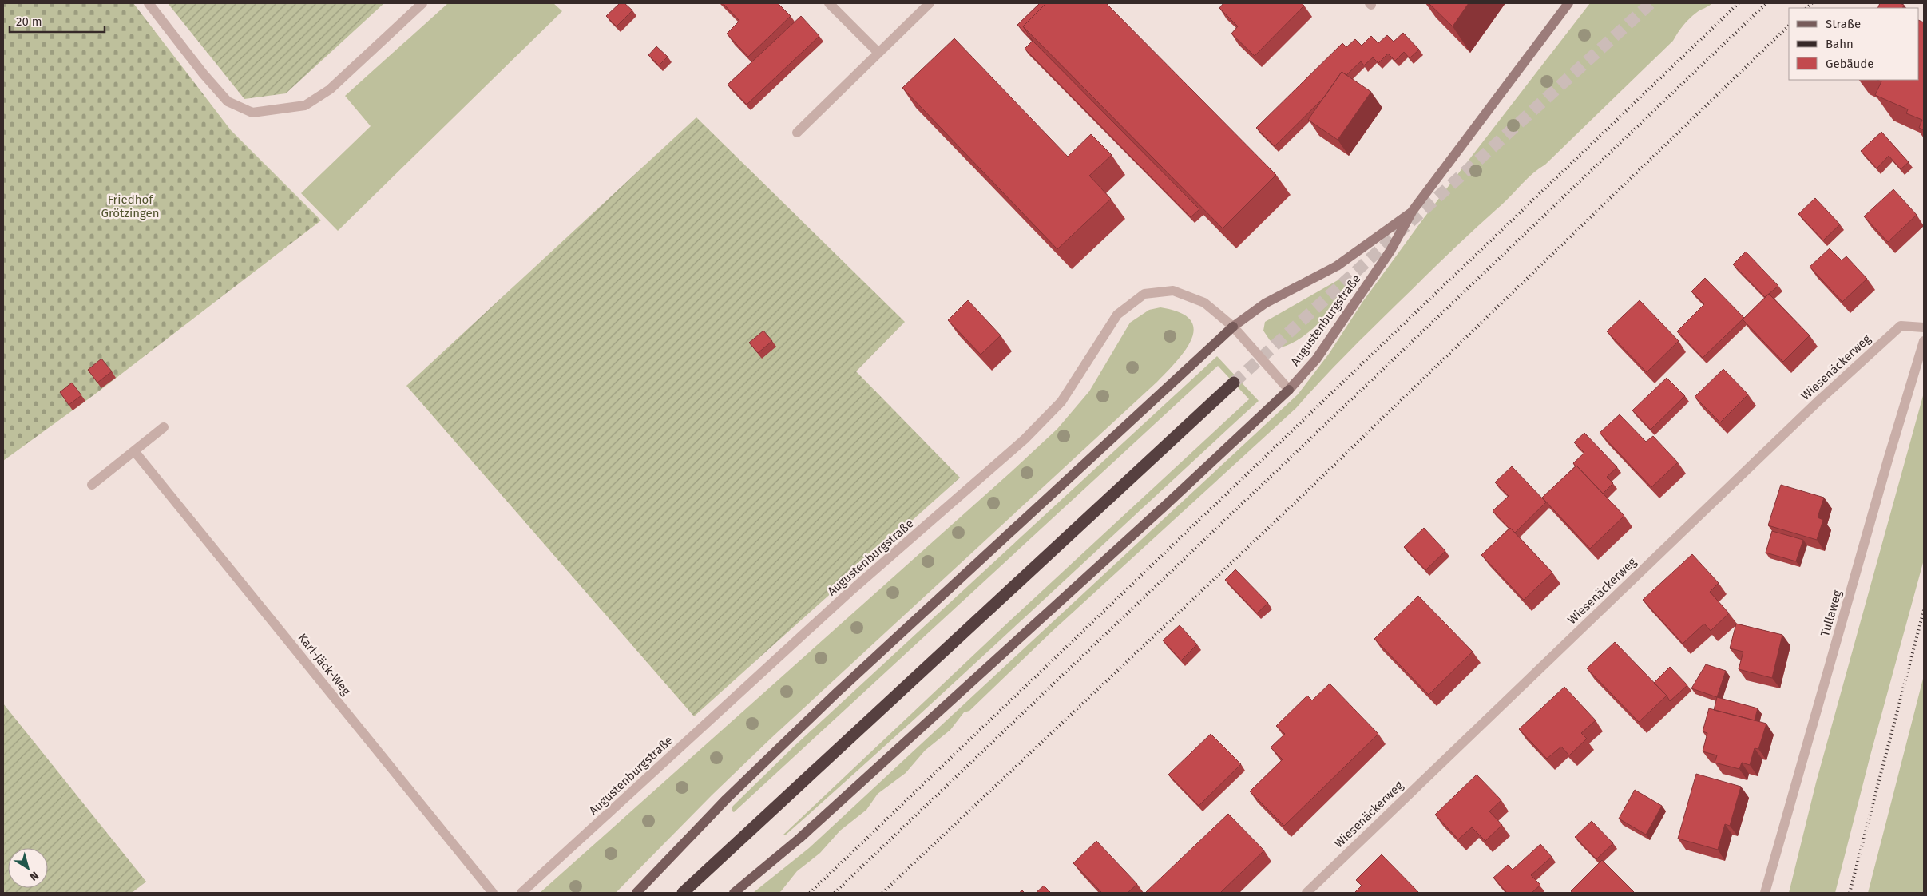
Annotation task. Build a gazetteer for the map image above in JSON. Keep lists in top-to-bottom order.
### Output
{
  "streets": {
    "street": [
      "Augustenburgstraße",
      "Wiesenäckerweg",
      "Tullaweg",
      "Karl-Jäck-Weg"
    ]
  },
  "parks": ["Friedhof Grötzingen"],
  "legend": ["Straße", "Bahn", "Gebäude"],
  "scale_bar": "20 m",
  "north": "bottom right"
}
